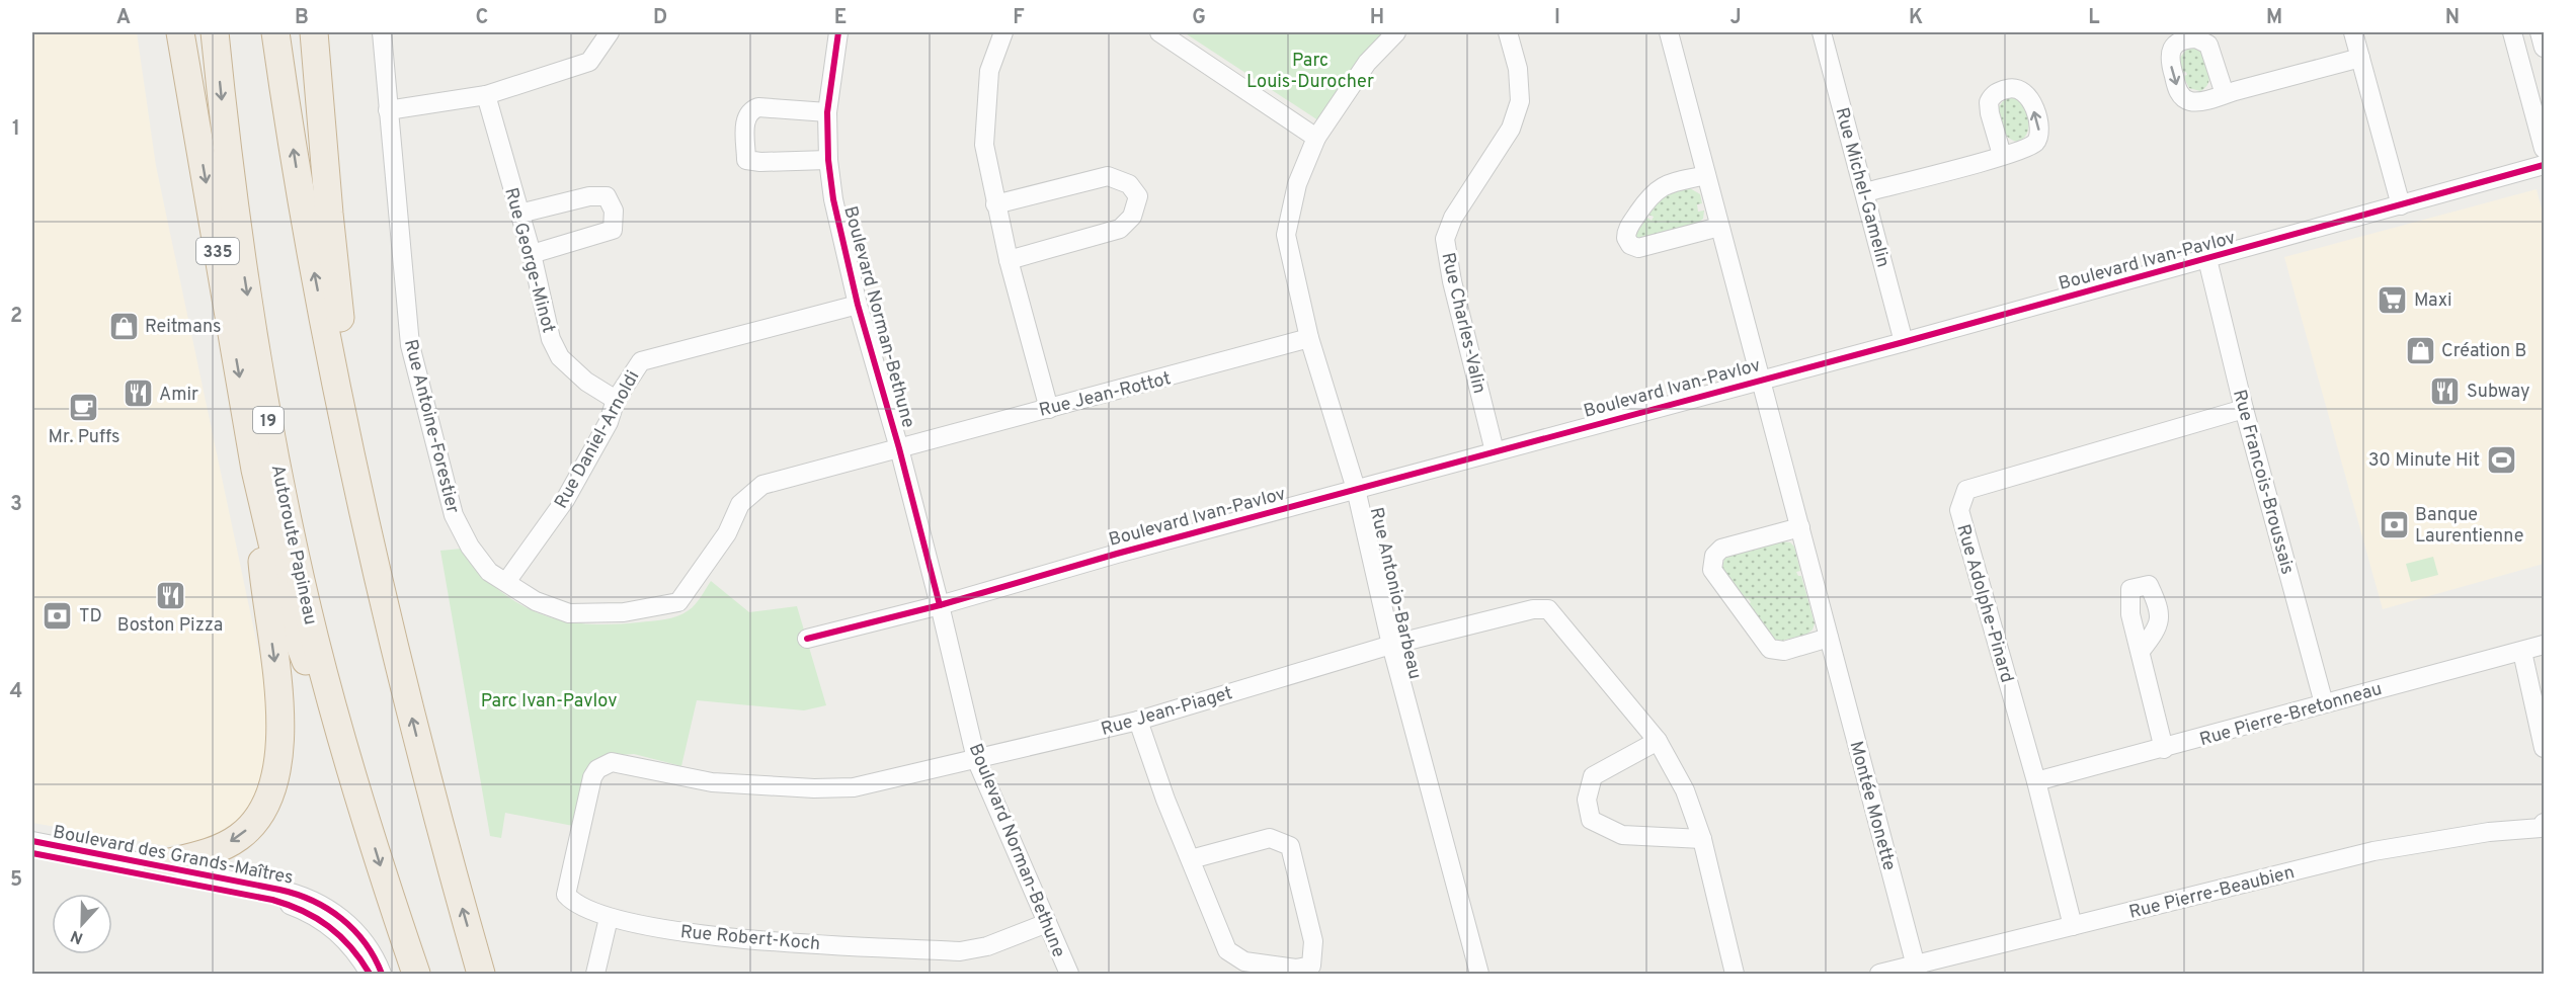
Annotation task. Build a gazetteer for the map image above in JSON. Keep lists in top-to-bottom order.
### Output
{
  "streets": {
    "highway": ["335", "19", "Autoroute Papineau"],
    "street": [
      "Rue Michel-Gamelin",
      "Rue George-Minot",
      "Boulevard Ivan-Pavlov",
      "Boulevard Norman-Bethune",
      "Rue Charles-Valin",
      "Rue Jean-Rottot",
      "Rue Antoine-Forestier",
      "Rue Daniel-Arnoldi",
      "Rue Francois-Broussais",
      "Rue Antonio-Barbeau",
      "Rue Adolphe-Pinard",
      "Rue Jean-Piaget",
      "Rue Pierre-Bretonneau",
      "Montée Monette",
      "Boulevard des Grands-Maîtres",
      "Rue Pierre-Beaubien",
      "Rue Robert-Koch"
    ]
  },
  "crossings": [
    ["Rue Michel-Gamelin", "Boulevard Ivan-Pavlov"],
    ["335", "Autoroute Papineau"],
    ["Rue George-Minot", "Rue Daniel-Arnoldi"],
    ["Boulevard Ivan-Pavlov", "Boulevard Norman-Bethune"],
    ["Boulevard Ivan-Pavlov", "Rue Charles-Valin"],
    ["Boulevard Ivan-Pavlov", "Rue Francois-Broussais"],
    ["Boulevard Ivan-Pavlov", "Rue Antonio-Barbeau"],
    ["Boulevard Ivan-Pavlov", "Montée Monette"],
    ["Boulevard Norman-Bethune", "Rue Jean-Rottot"],
    ["Boulevard Norman-Bethune", "Rue Antoine-Forestier"],
    ["Boulevard Norman-Bethune", "Rue Daniel-Arnoldi"],
    ["Boulevard Norman-Bethune", "Rue Jean-Piaget"],
    ["Boulevard Norman-Bethune", "Rue Robert-Koch"],
    ["Rue Jean-Rottot", "Rue Antoine-Forestier"],
    ["Rue Jean-Rottot", "Rue Antonio-Barbeau"],
    ["Rue Antoine-Forestier", "Rue Daniel-Arnoldi"],
    ["Rue Francois-Broussais", "Rue Adolphe-Pinard"],
    ["Rue Francois-Broussais", "Rue Pierre-Bretonneau"],
    ["Rue Antonio-Barbeau", "Rue Jean-Piaget"],
    ["Rue Adolphe-Pinard", "Rue Pierre-Bretonneau"],
    ["Rue Adolphe-Pinard", "Rue Pierre-Beaubien"],
    ["Rue Jean-Piaget", "Rue Robert-Koch"],
    ["Montée Monette", "Rue Pierre-Beaubien"]
  ],
  "parks": ["Parc Louis-Durocher", "Parc Ivan-Pavlov"],
  "places": {
    "supermarket": ["Maxi"],
    "shop": ["Reitmans", "Création B"],
    "restaurant": ["Subway", "Amir", "Boston Pizza"],
    "cafe": ["Mr. Puffs"],
    "sports": ["30 Minute Hit"],
    "bank": ["Banque Laurentienne", "TD"]
  },
  "north": "bottom",
  "grid": {
    "columns": [
      "A",
      "B",
      "C",
      "D",
      "E",
      "F",
      "G",
      "H",
      "I",
      "J",
      "K",
      "L",
      "M",
      "N"
    ],
    "rows": [
      "1",
      "2",
      "3",
      "4",
      "5"
    ]
  }
}
